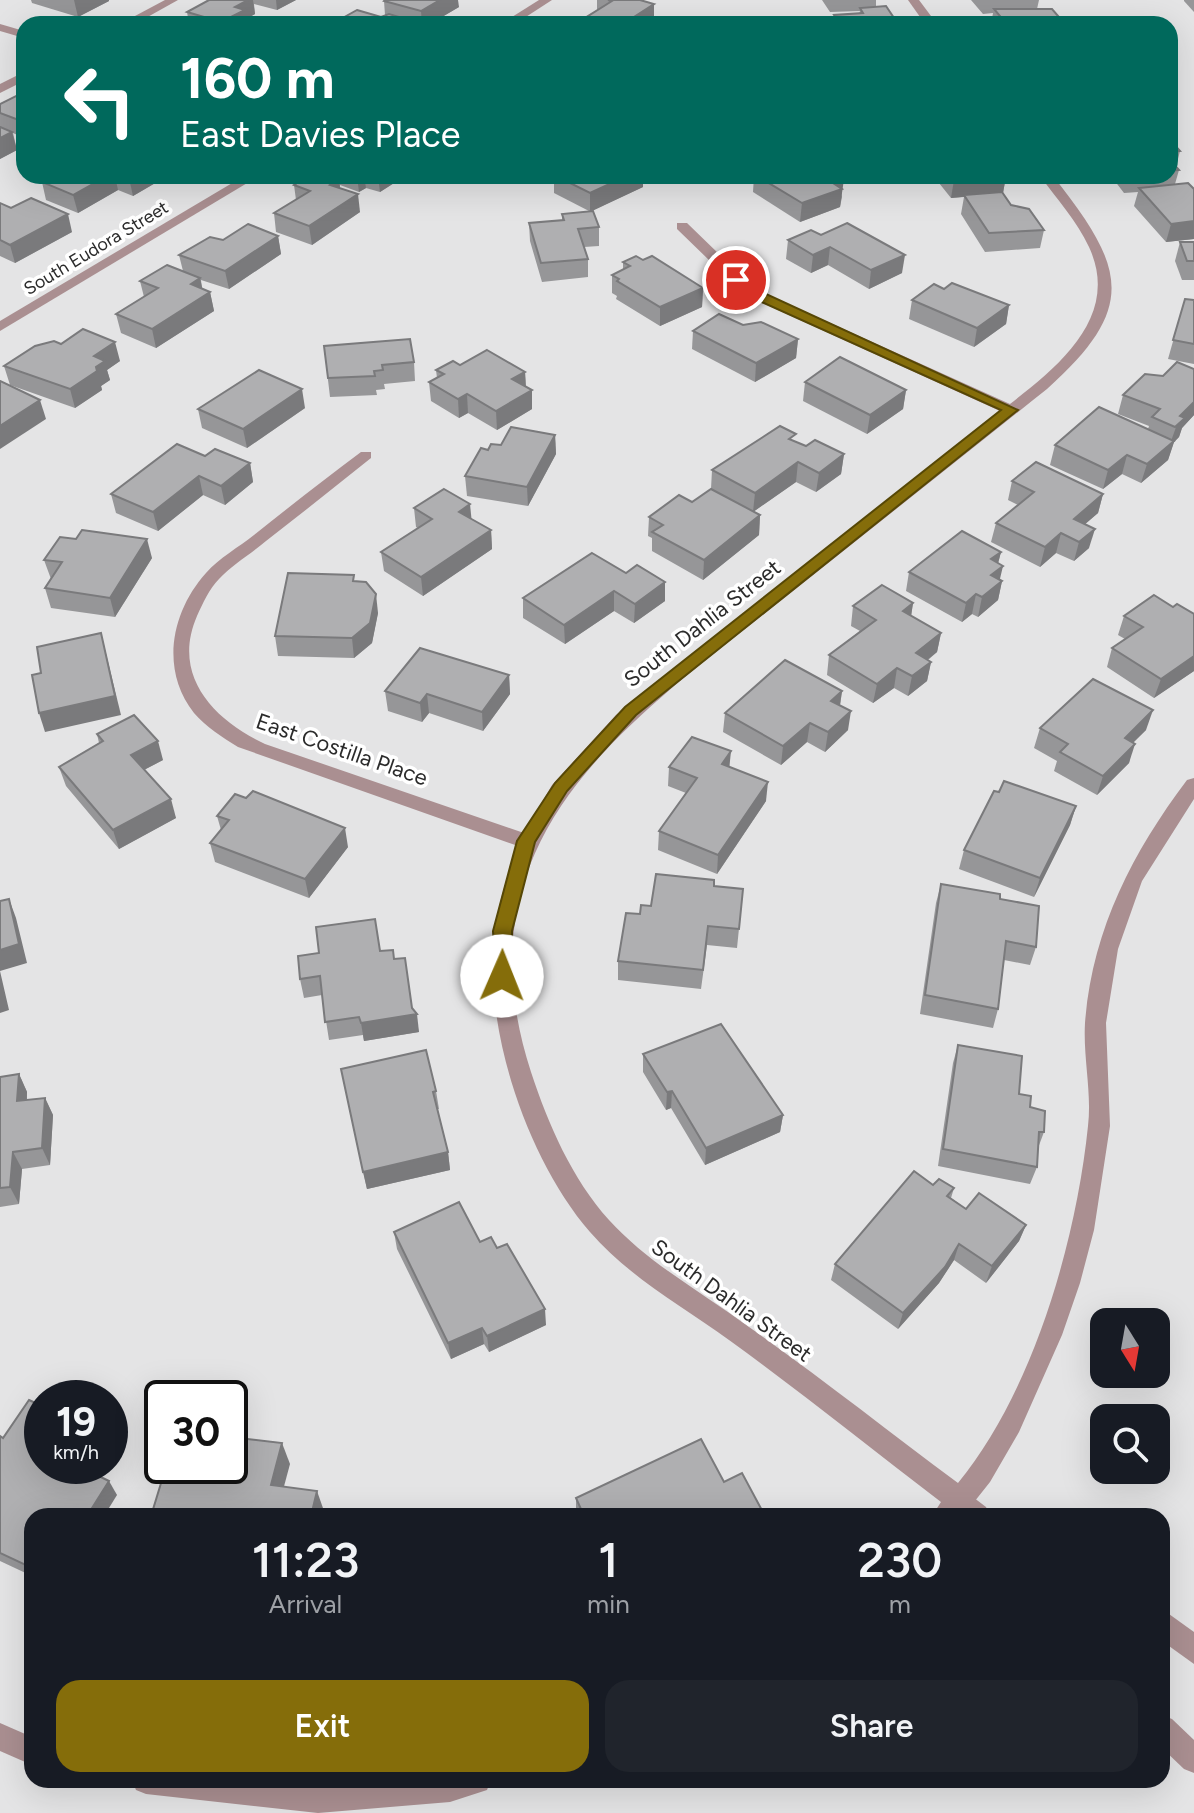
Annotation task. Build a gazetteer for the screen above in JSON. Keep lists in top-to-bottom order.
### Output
{
  "streets": {
    "street": ["South Eudora Street", "South Dahlia Street", "East Costilla Place"]
  },
  "crossings": [
    ["South Dahlia Street", "East Costilla Place"]
  ],
  "north": "bottom",
  "page": {
    "turn": ["160 m", "East Davies Place"],
    "speed": "19 km/h",
    "limit": "30",
    "eta": [
      "11:23",
      "Arrival",
      "1",
      "min",
      "230",
      "m"
    ],
    "buttons": ["Exit", "Share"]
  }
}
